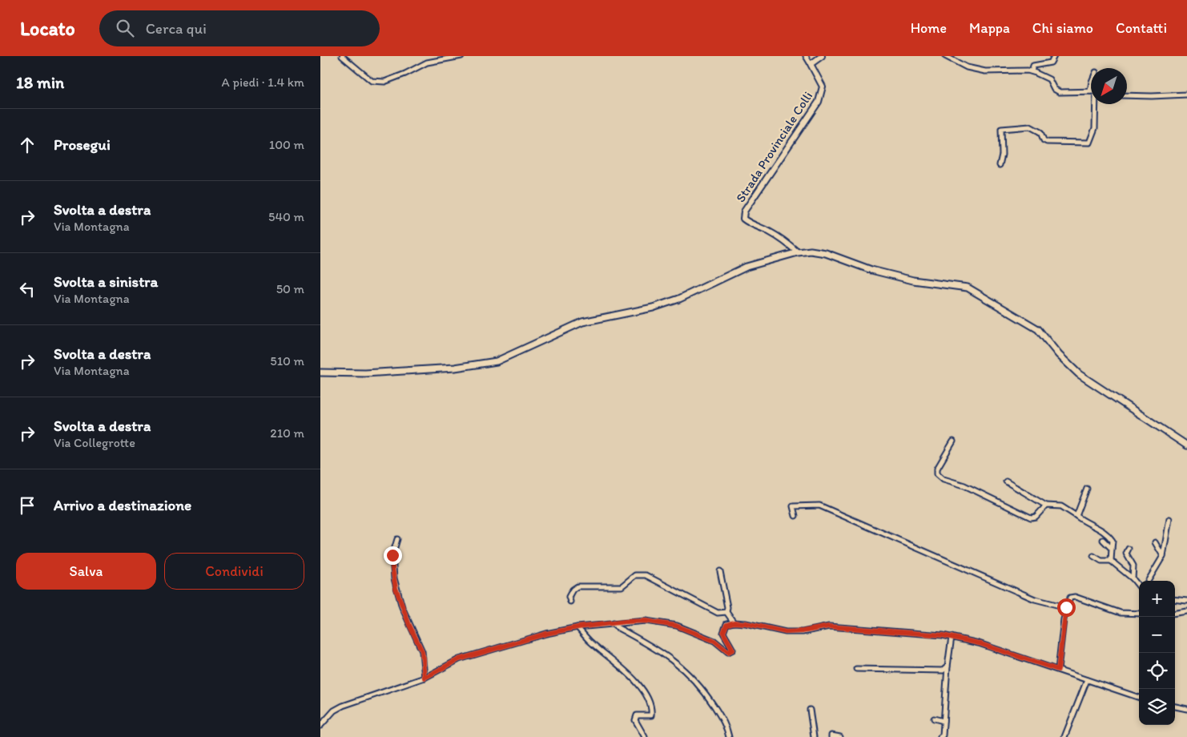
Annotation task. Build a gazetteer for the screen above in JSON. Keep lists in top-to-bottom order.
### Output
{
  "streets": {
    "street": ["Strada Provinciale Colli"]
  },
  "north": "bottom left",
  "page": {
    "header": "Locato",
    "search": "Cerca qui",
    "nav": [
      "Home",
      "Mappa",
      "Chi siamo",
      "Contatti"
    ],
    "heading": ["18 min", "A piedi · 1.4 km"],
    "list": [
      ["Prosegui", "100 m"],
      ["Svolta a destra", "Via Montagna", "540 m"],
      ["Svolta a sinistra", "Via Montagna", "50 m"],
      ["Svolta a destra", "Via Montagna", "510 m"],
      ["Svolta a destra", "Via Collegrotte", "210 m"],
      "Arrivo a destinazione"
    ],
    "buttons": ["Salva", "Condividi"],
    "map_buttons": ["+", "−"]
  }
}
